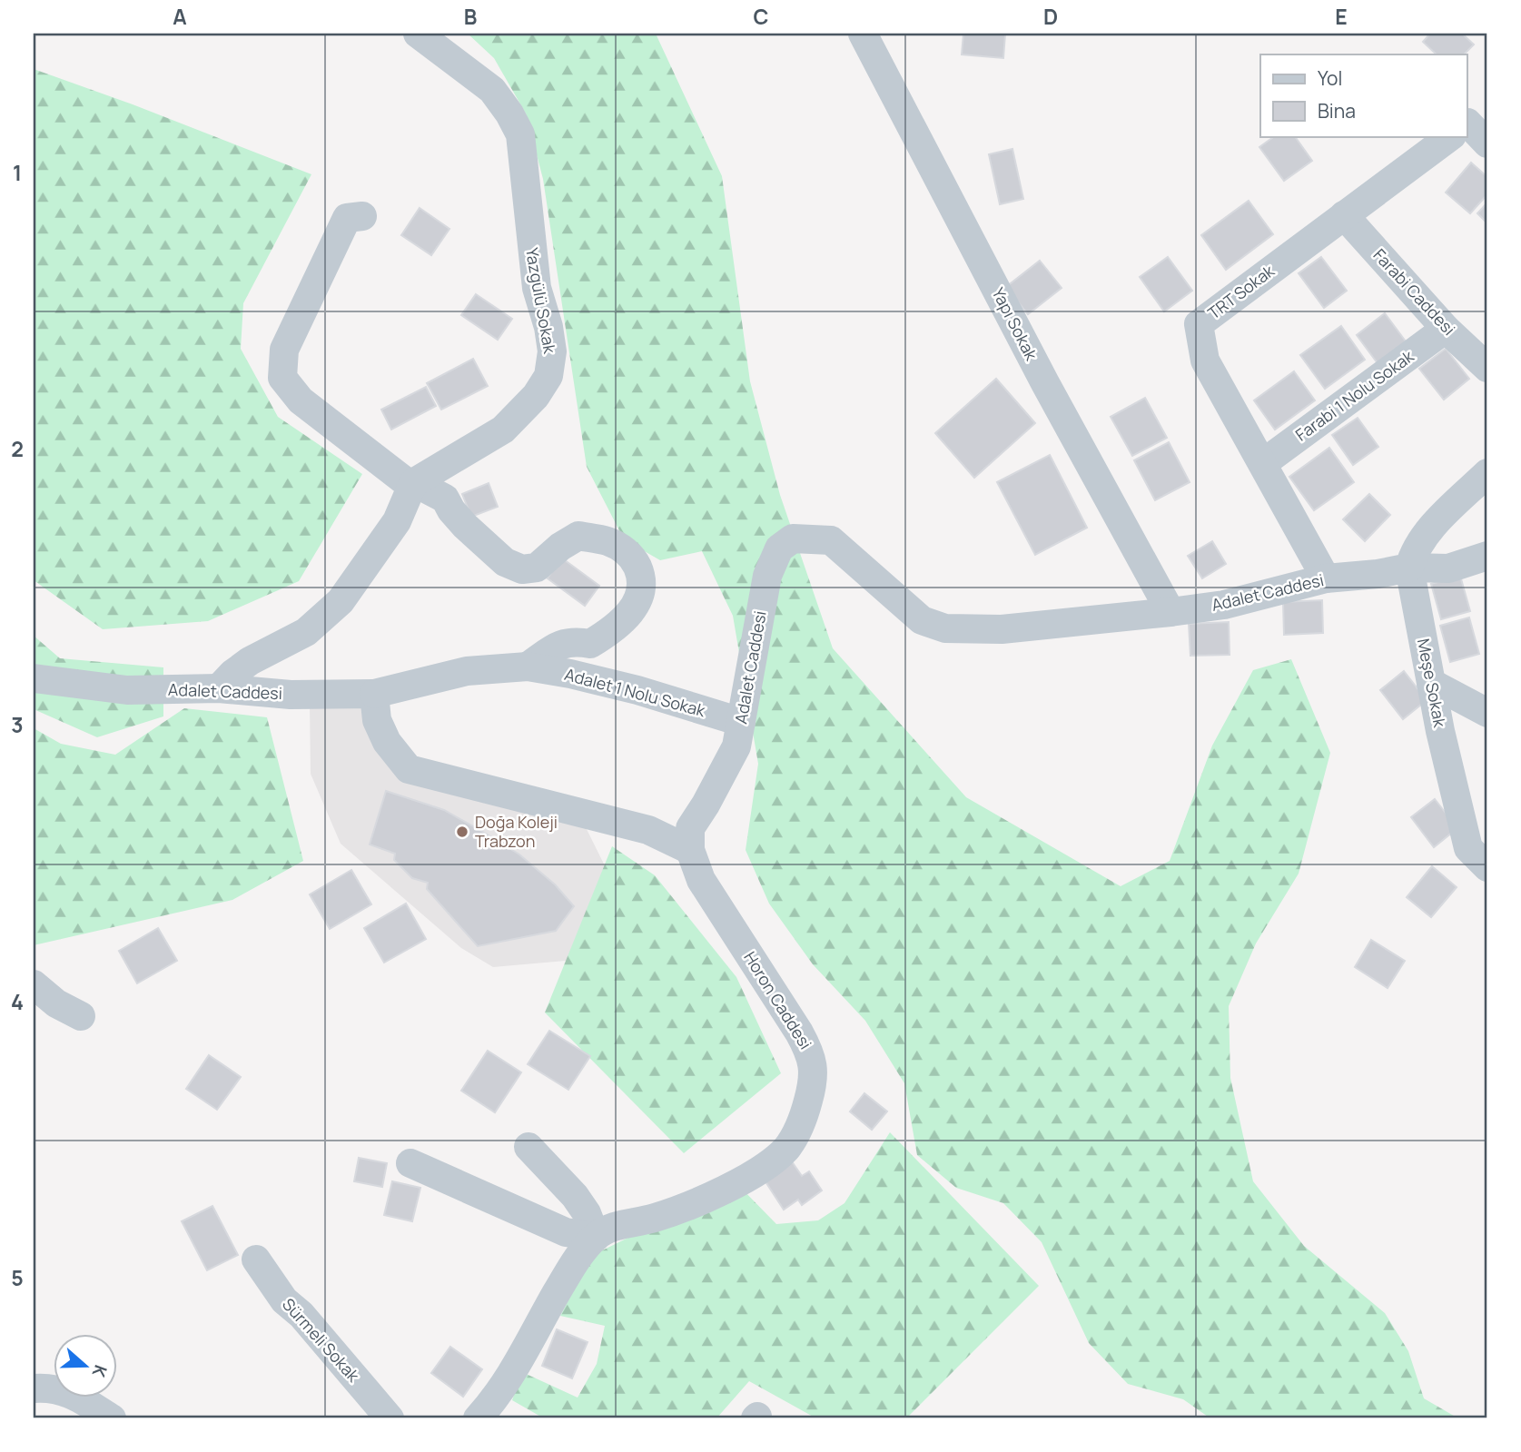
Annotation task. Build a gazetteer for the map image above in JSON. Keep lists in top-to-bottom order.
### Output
{
  "streets": {
    "street": [
      "TRT Sokak",
      "Farabi Caddesi",
      "Yazgülü Sokak",
      "Yapı Sokak",
      "Farabi 1 Nolu Sokak",
      "Adalet Caddesi",
      "Meşe Sokak",
      "Adalet 1 Nolu Sokak",
      "Horon Caddesi",
      "Sürmeli Sokak"
    ]
  },
  "crossings": [
    ["TRT Sokak", "Farabi Caddesi"],
    ["TRT Sokak", "Farabi 1 Nolu Sokak"],
    ["TRT Sokak", "Adalet Caddesi"],
    ["Farabi Caddesi", "Farabi 1 Nolu Sokak"],
    ["Yazgülü Sokak", "Adalet 1 Nolu Sokak"],
    ["Yapı Sokak", "Adalet Caddesi"],
    ["Adalet Caddesi", "Meşe Sokak"],
    ["Adalet Caddesi", "Adalet 1 Nolu Sokak"],
    ["Adalet Caddesi", "Horon Caddesi"]
  ],
  "places": ["Doğa Koleji Trabzon"],
  "legend": ["Yol", "Bina"],
  "north": "right",
  "grid": {
    "columns": [
      "A",
      "B",
      "C",
      "D",
      "E"
    ],
    "rows": [
      "1",
      "2",
      "3",
      "4",
      "5"
    ]
  }
}
